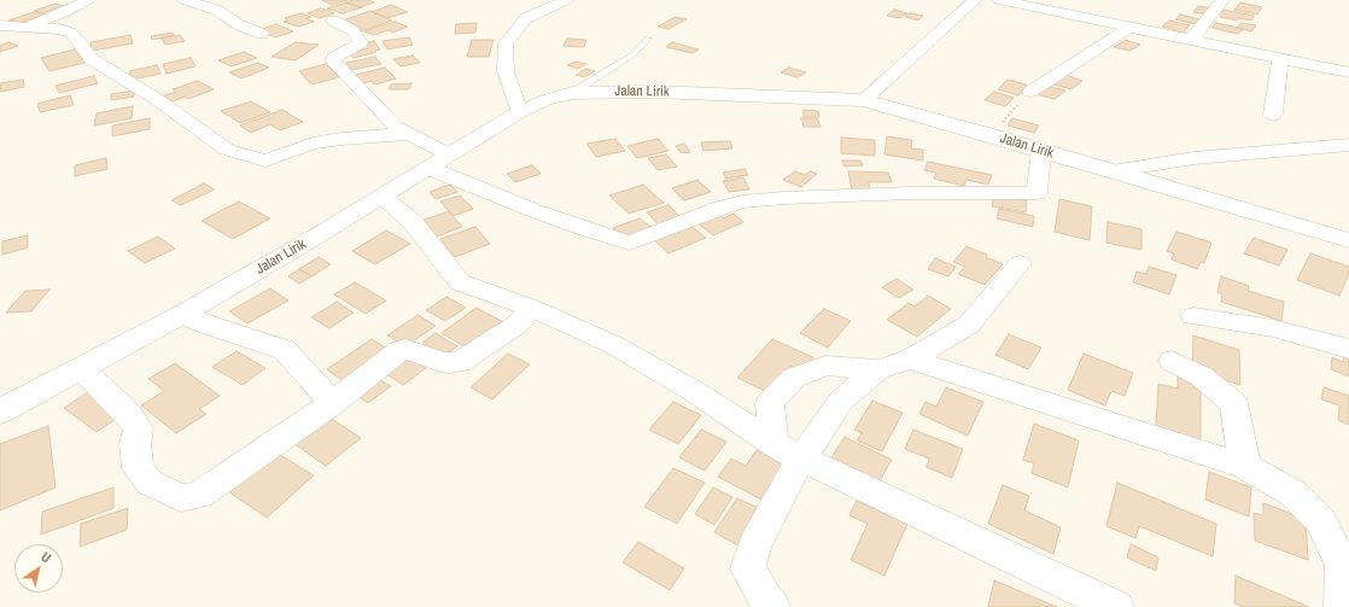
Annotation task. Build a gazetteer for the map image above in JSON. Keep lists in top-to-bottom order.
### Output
{
  "streets": {
    "main road": ["Jalan Lirik"]
  },
  "north": "top right"
}
